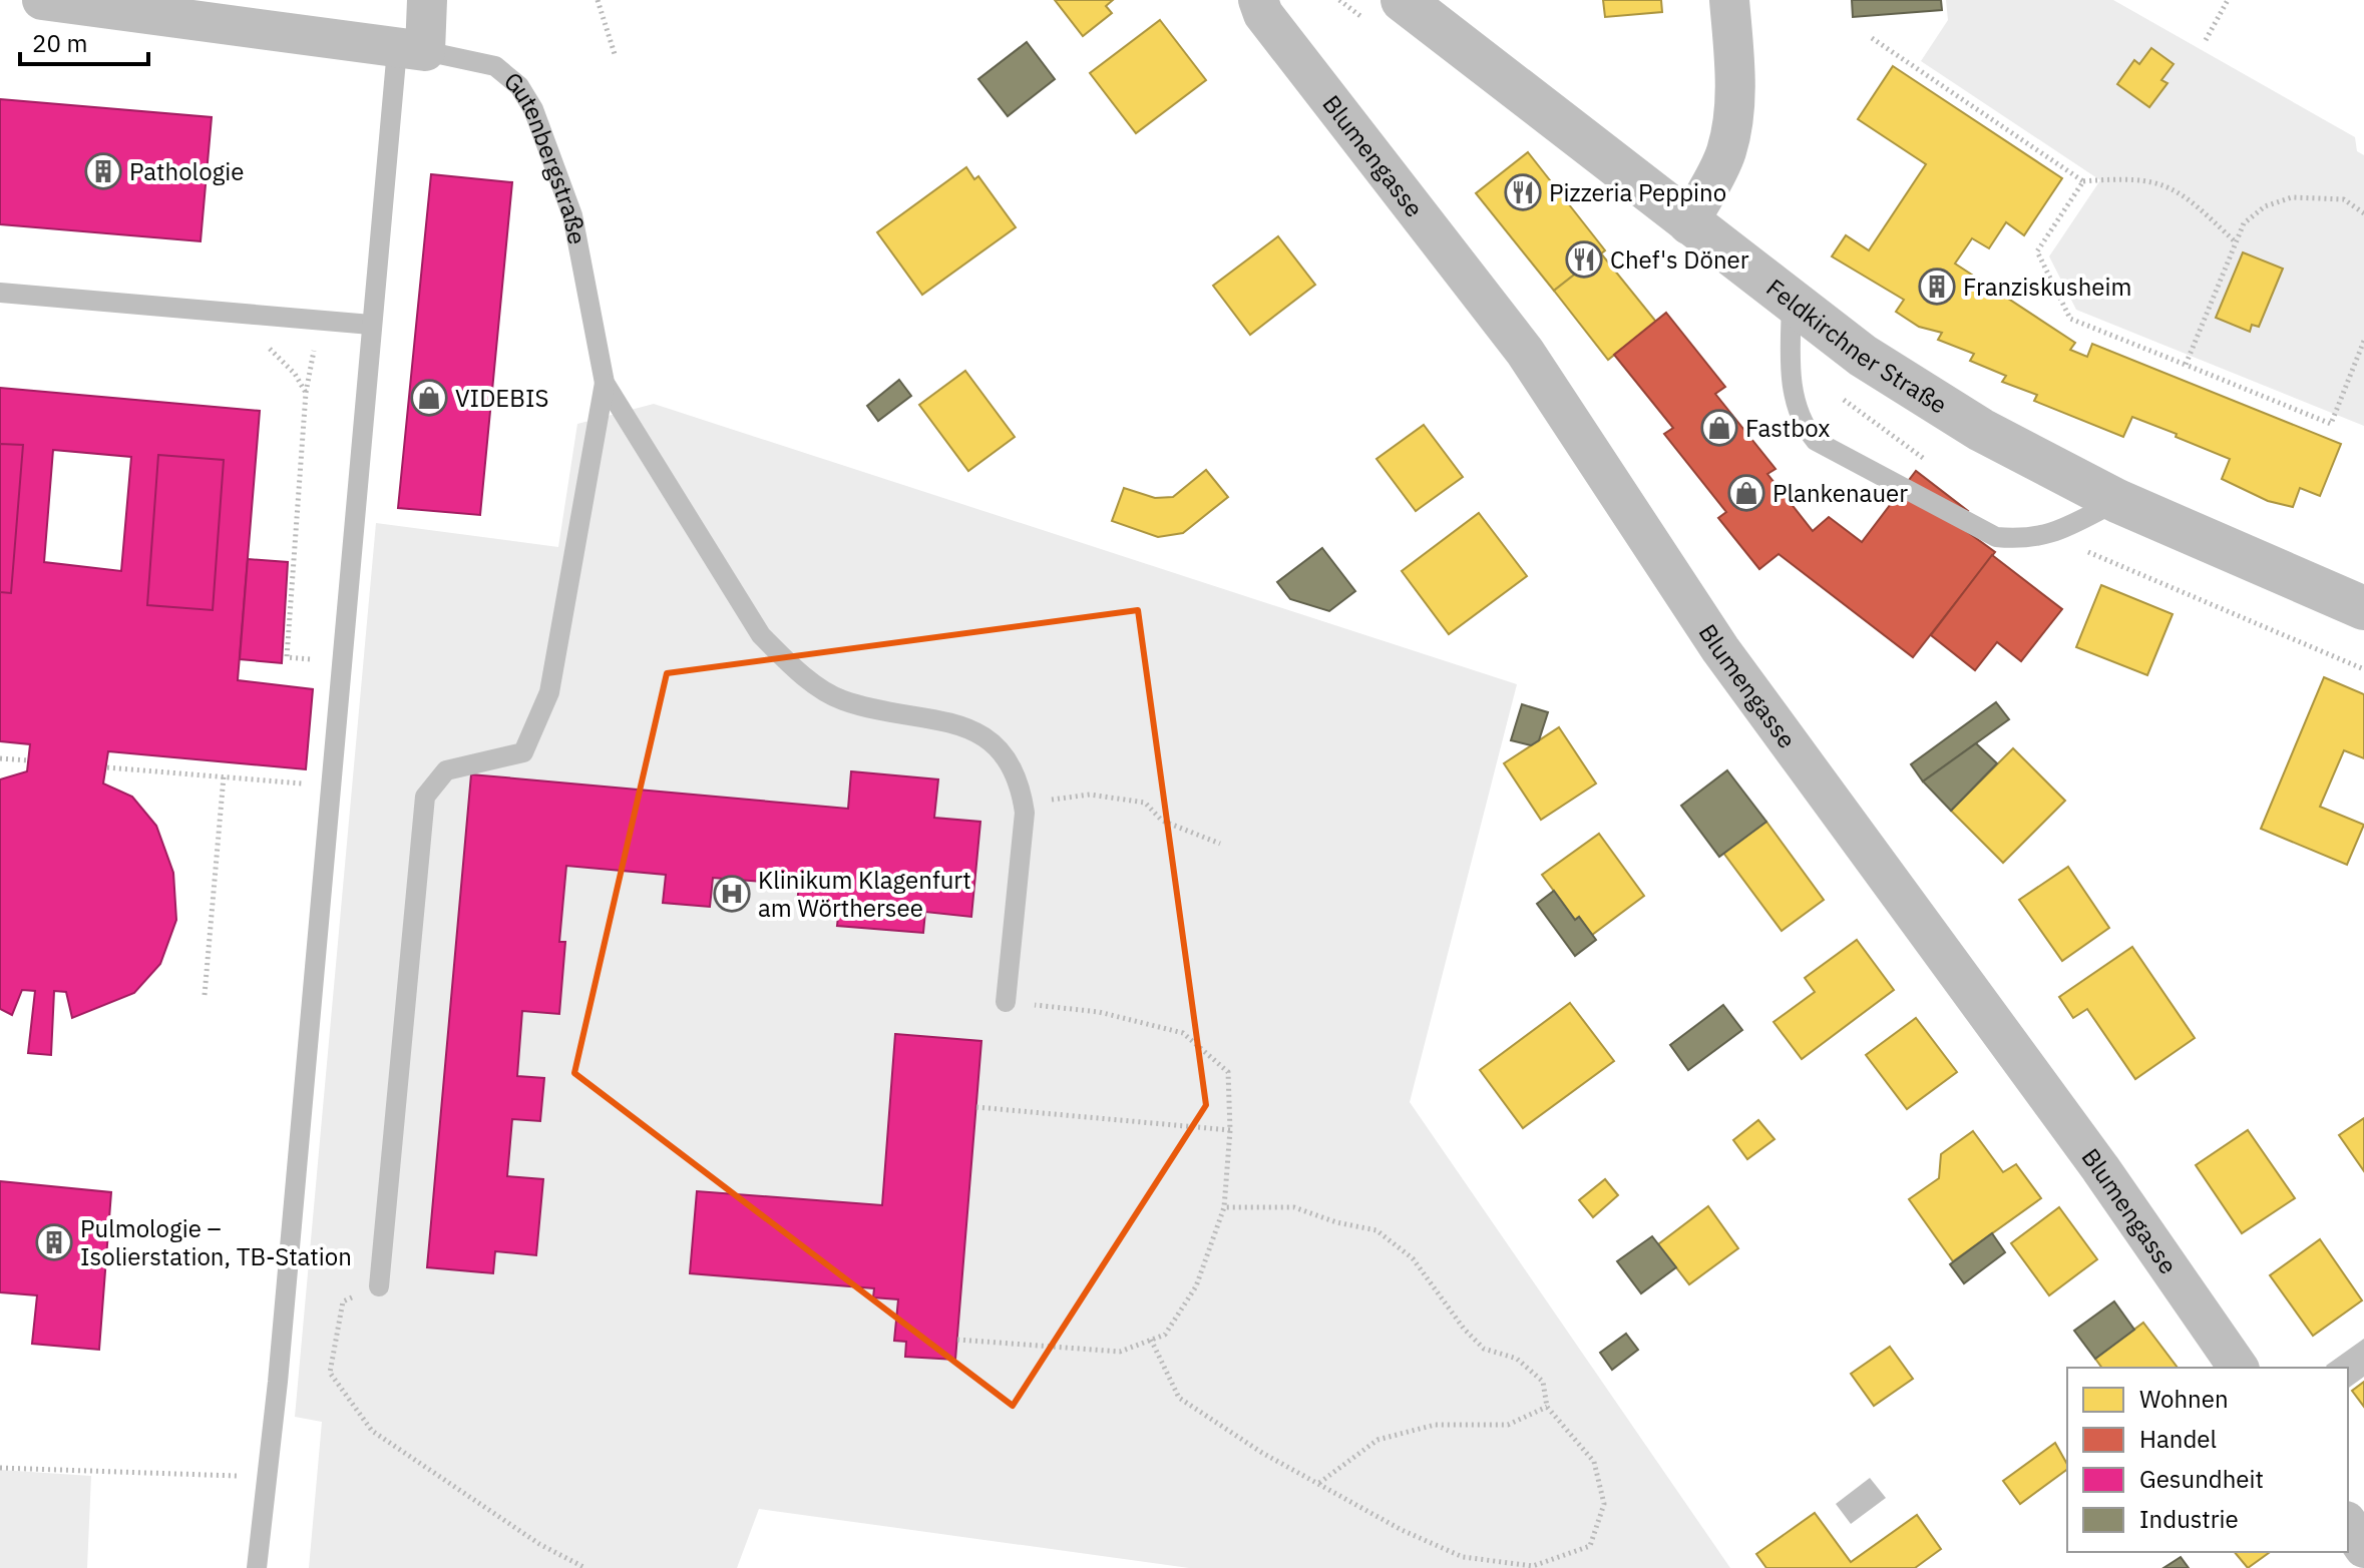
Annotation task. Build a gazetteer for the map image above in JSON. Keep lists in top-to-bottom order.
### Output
{
  "streets": {
    "main road": ["Feldkirchner Straße"],
    "street": ["Blumengasse"],
    "lane": ["Gutenbergstraße"]
  },
  "places": {
    "building": ["Pathologie", "Franziskusheim", "Pulmologie – Isolierstation, TB-Station"],
    "restaurant": ["Pizzeria Peppino", "Chef's Döner"],
    "shop": ["VIDEBIS", "Fastbox", "Plankenauer"],
    "hospital": ["Klinikum Klagenfurt am Wörthersee"]
  },
  "legend": [
    "Wohnen",
    "Handel",
    "Gesundheit",
    "Industrie"
  ],
  "scale_bar": "20 m"
}
